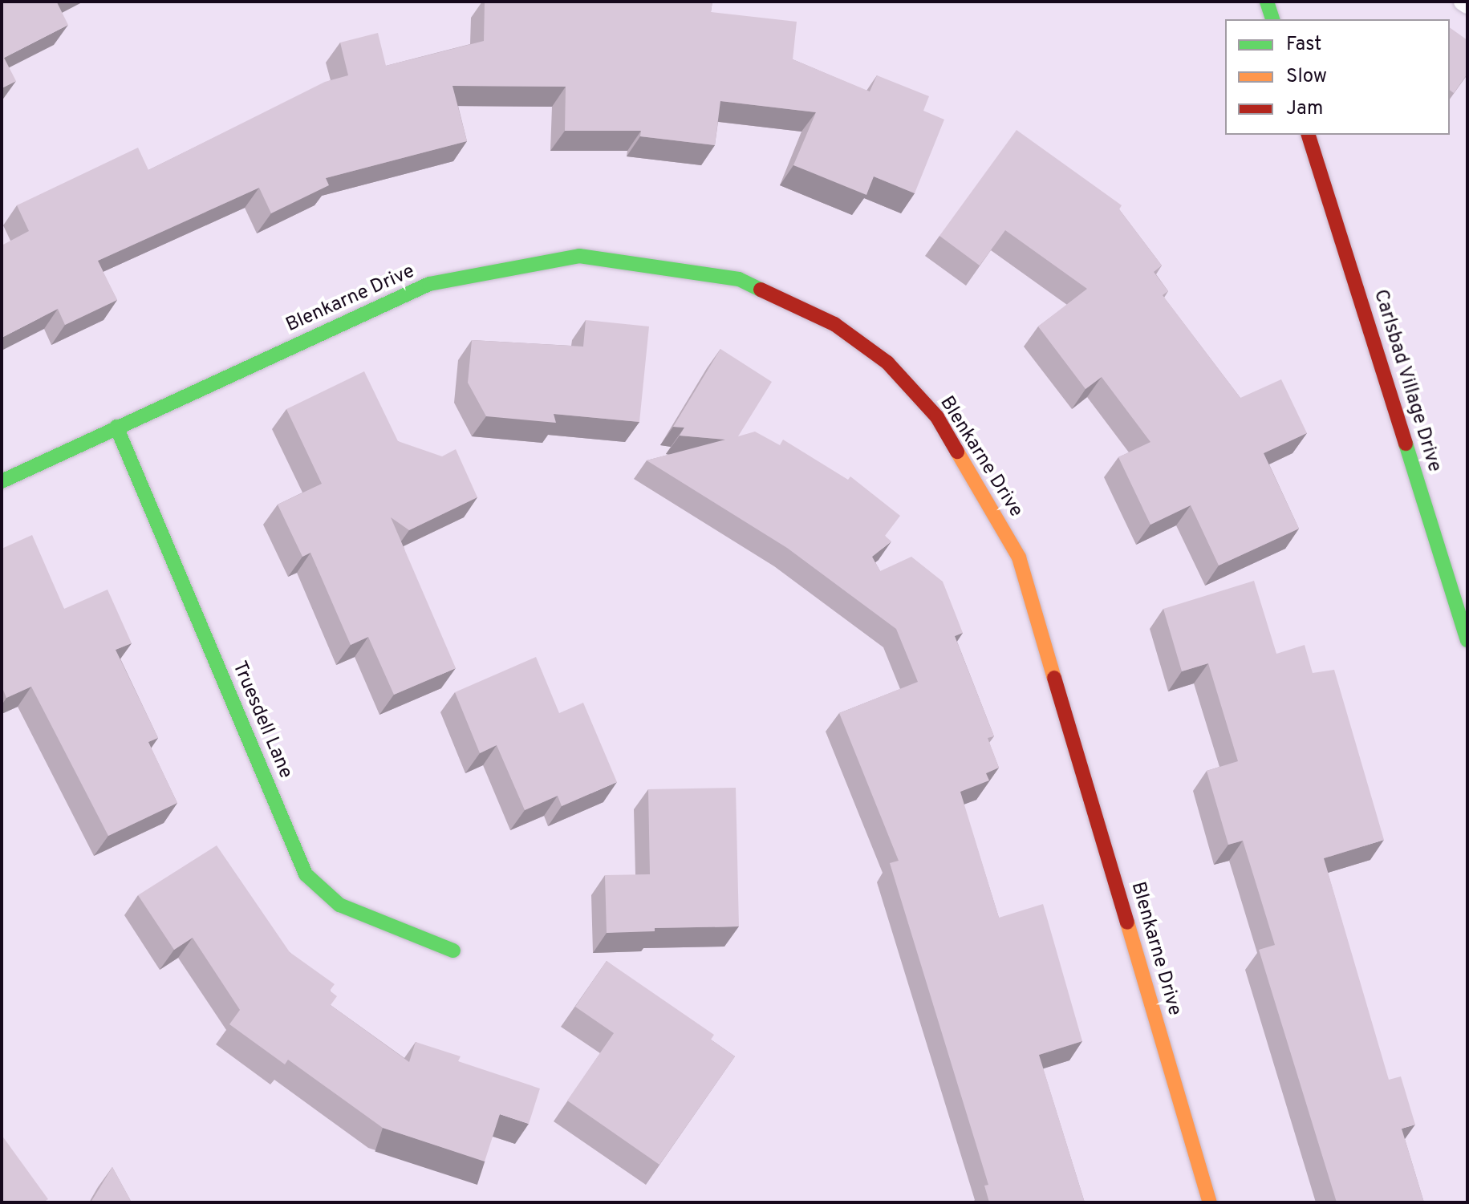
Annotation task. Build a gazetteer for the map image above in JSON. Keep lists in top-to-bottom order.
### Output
{
  "streets": {
    "street": ["Blenkarne Drive", "Carlsbad Village Drive", "Truesdell Lane"]
  },
  "crossings": [
    ["Blenkarne Drive", "Truesdell Lane"]
  ],
  "legend": ["Fast", "Slow", "Jam"]
}
